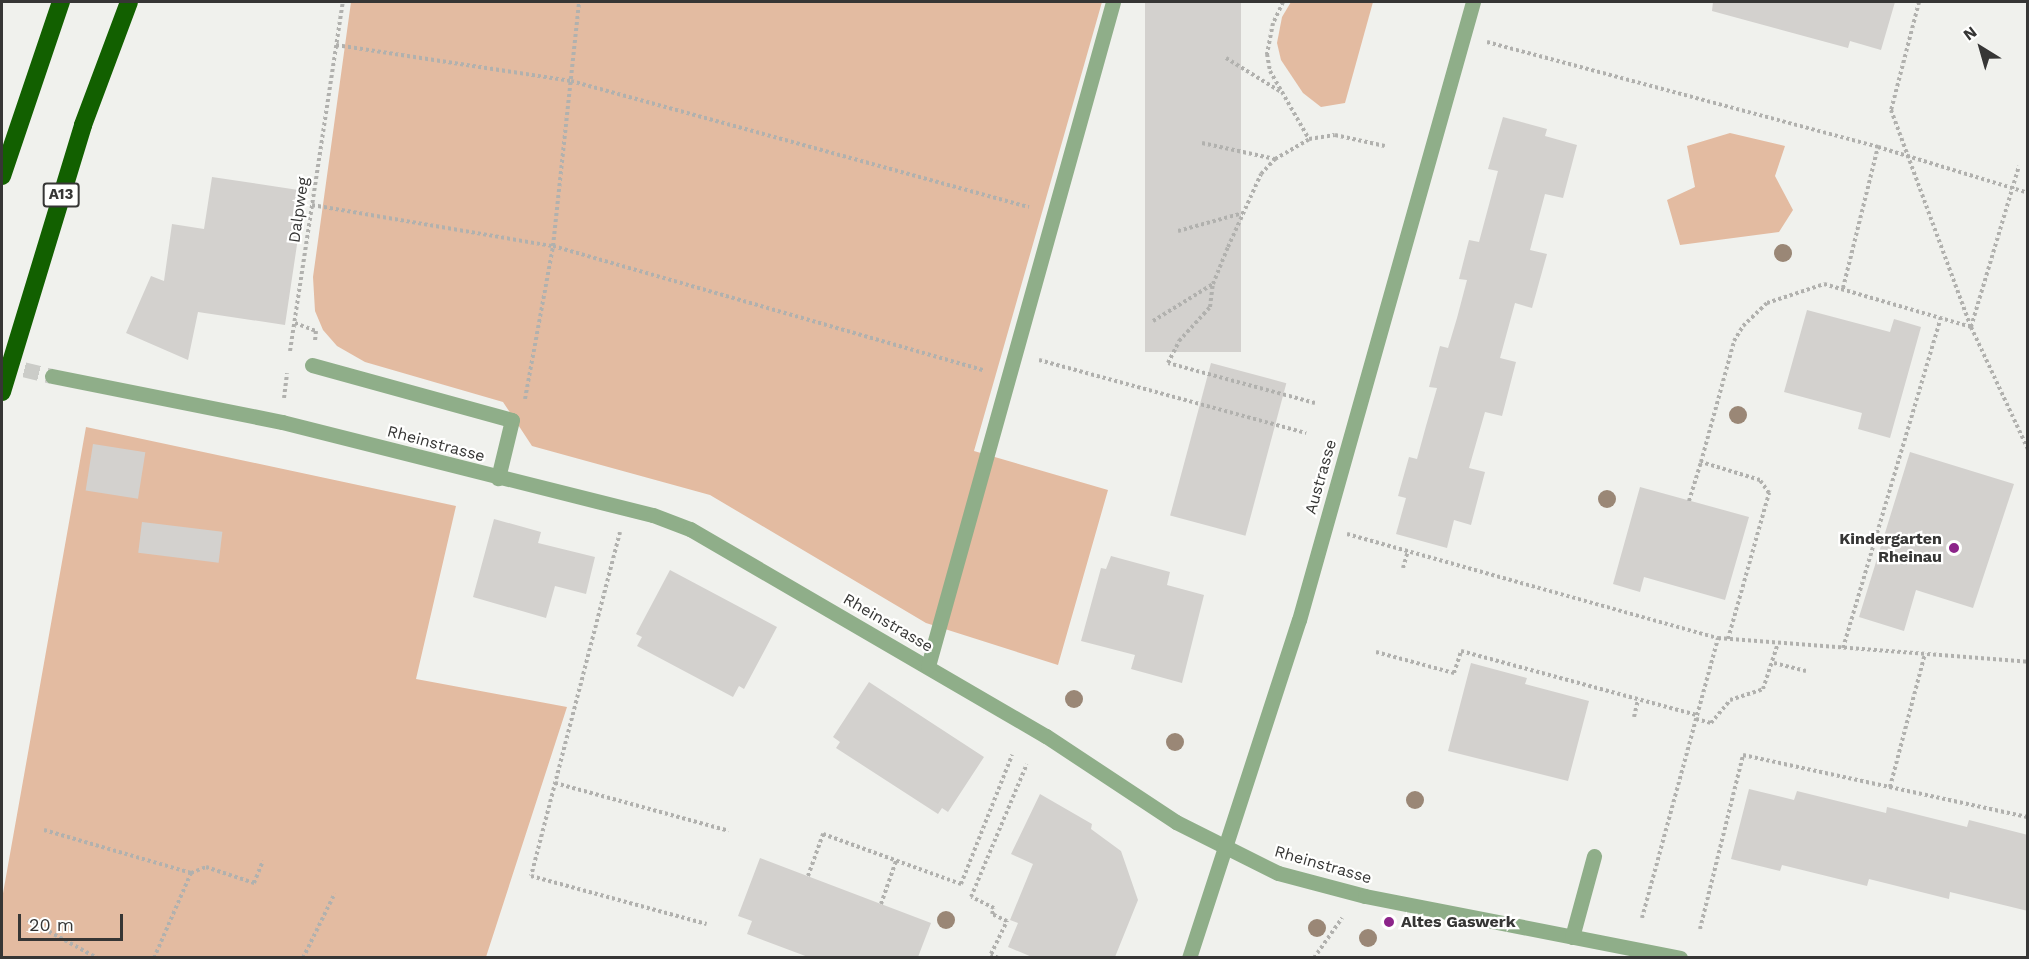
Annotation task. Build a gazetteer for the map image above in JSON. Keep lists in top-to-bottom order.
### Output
{
  "streets": {
    "highway": ["A13"],
    "street": ["Rheinstrasse", "Austrasse"],
    "path": ["Dalpweg"]
  },
  "crossings": [
    ["Rheinstrasse", "Austrasse"]
  ],
  "places": ["Kindergarten Rheinau", "Altes Gaswerk"],
  "scale_bar": "20 m",
  "north": "top left"
}
